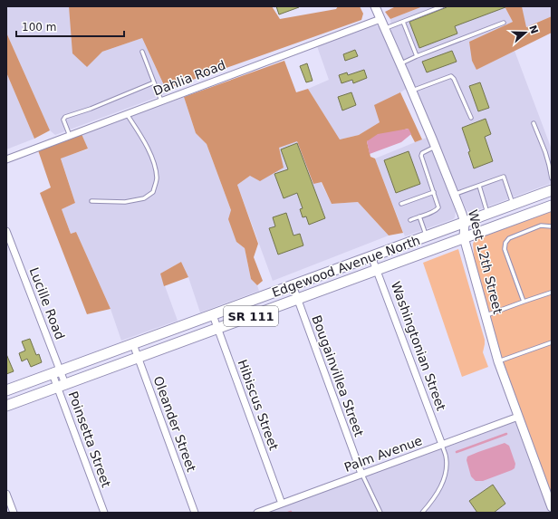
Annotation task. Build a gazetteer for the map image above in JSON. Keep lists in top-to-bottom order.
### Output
{
  "streets": {
    "main road": ["Edgewood Avenue North", "SR 111"],
    "street": [
      "Dahlia Road",
      "West 12th Street",
      "Lucille Road",
      "Washingtonian Street",
      "Bougainvillea Street",
      "Hibiscus Street",
      "Oleander Street",
      "Poinsetta Street",
      "Palm Avenue"
    ]
  },
  "crossings": [
    ["Dahlia Road", "West 12th Street"],
    ["West 12th Street", "Edgewood Avenue North"],
    ["West 12th Street", "Palm Avenue"],
    ["Edgewood Avenue North", "Lucille Road"],
    ["Edgewood Avenue North", "Washingtonian Street"],
    ["Edgewood Avenue North", "Bougainvillea Street"],
    ["Edgewood Avenue North", "Hibiscus Street"],
    ["Edgewood Avenue North", "Oleander Street"],
    ["Edgewood Avenue North", "Poinsetta Street"],
    ["Lucille Road", "Poinsetta Street"],
    ["Washingtonian Street", "Palm Avenue"],
    ["Bougainvillea Street", "Palm Avenue"],
    ["Hibiscus Street", "Palm Avenue"]
  ],
  "scale_bar": "100 m",
  "north": "right"
}
